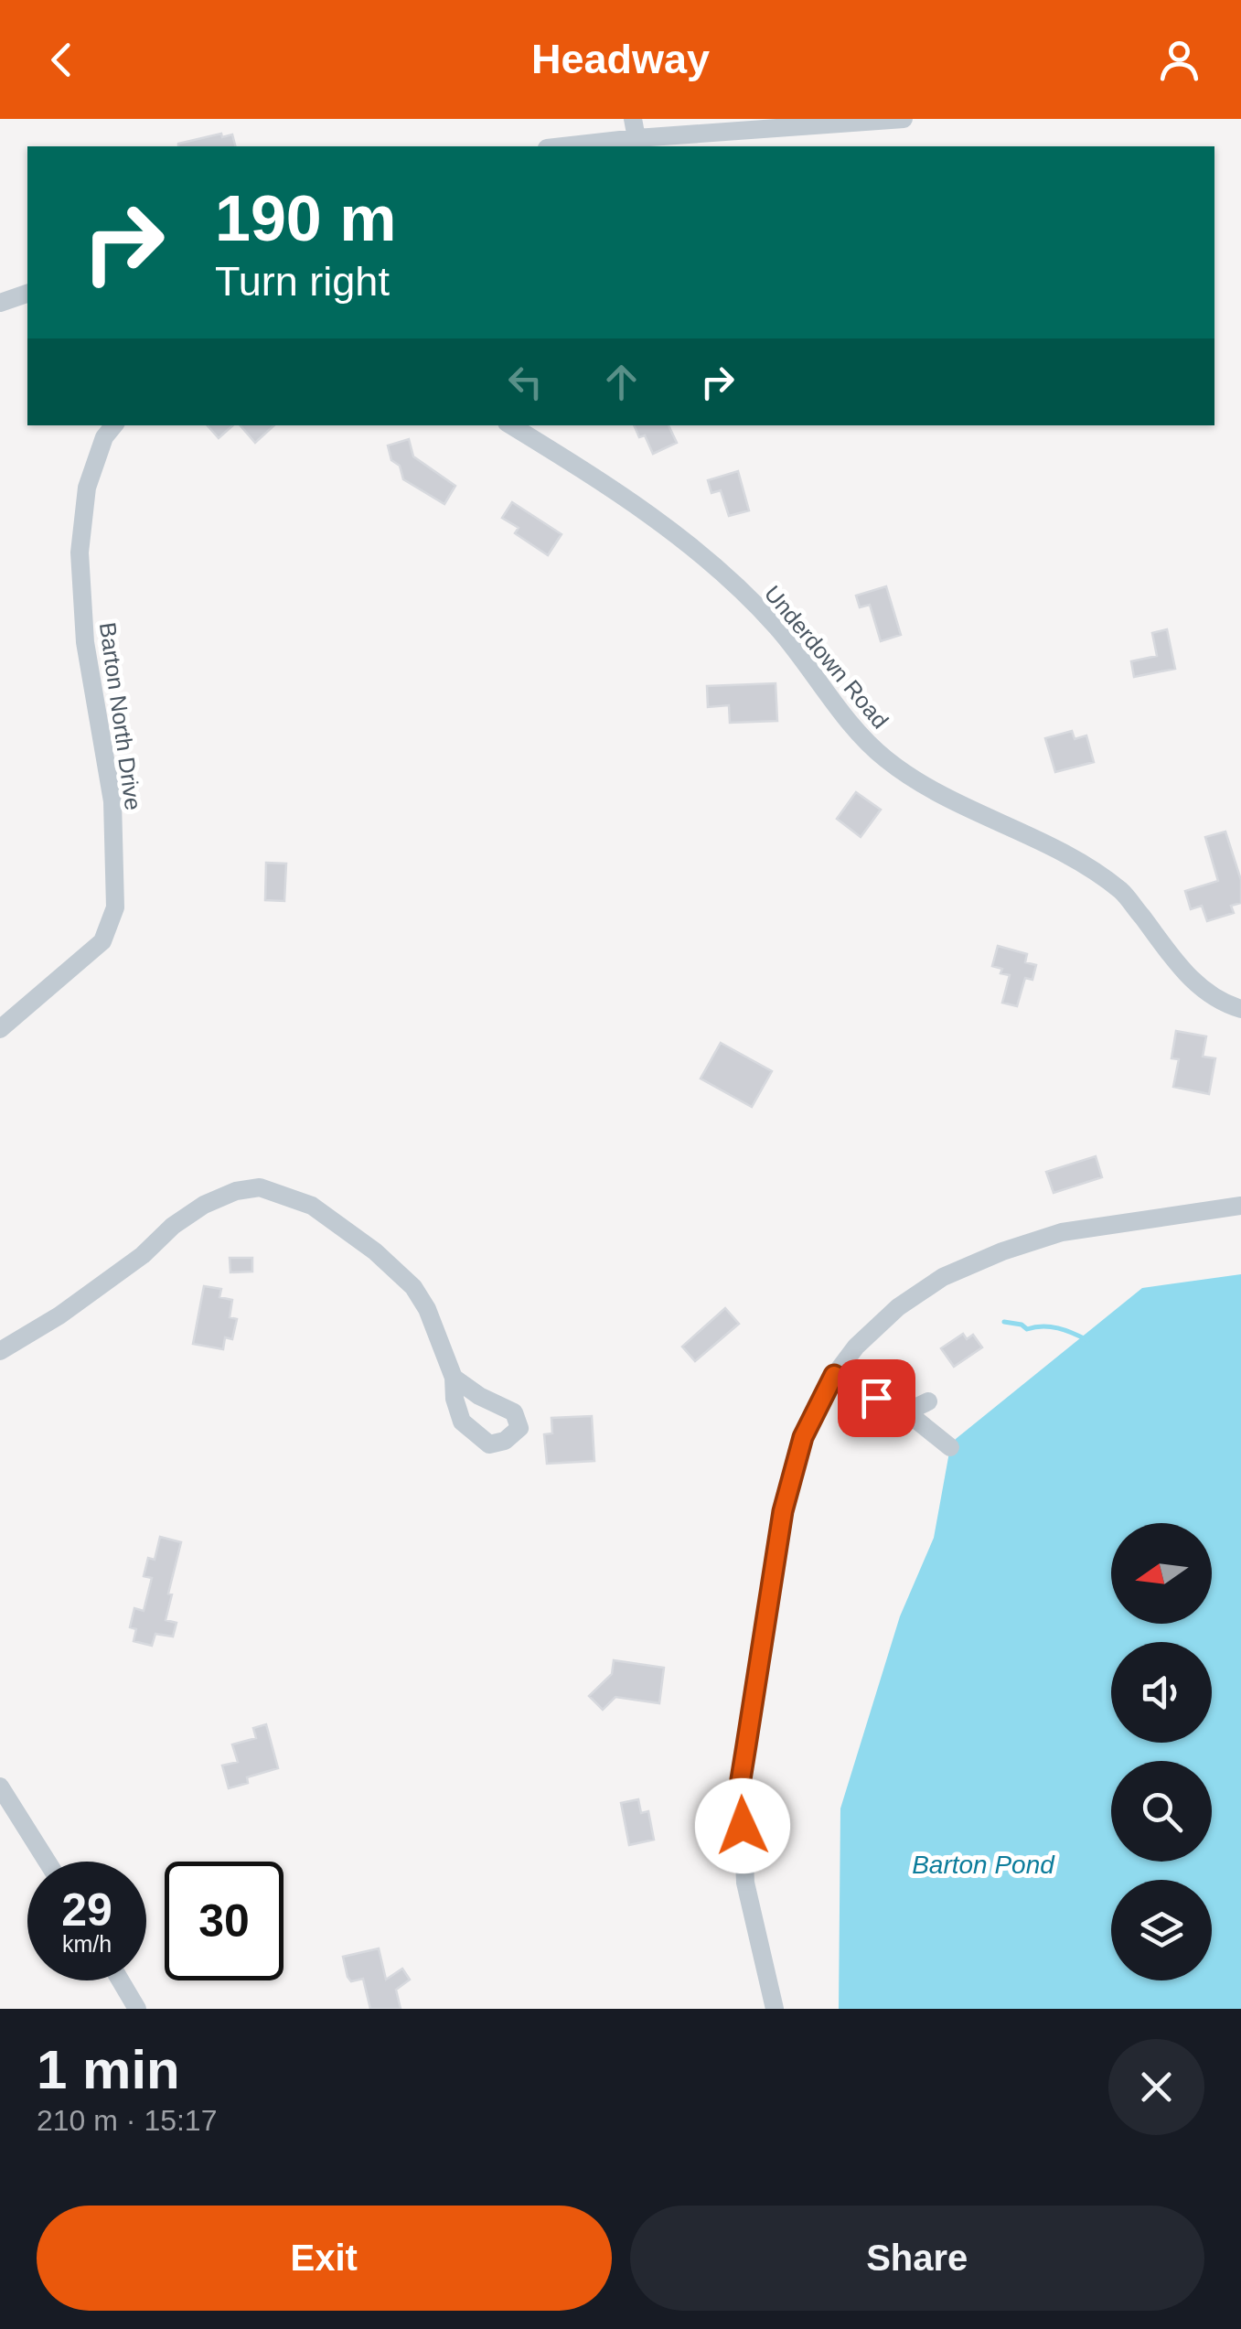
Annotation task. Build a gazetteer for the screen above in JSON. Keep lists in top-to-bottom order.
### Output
{
  "streets": {
    "street": ["Underdown Road", "Barton North Drive"]
  },
  "water": ["Barton Pond"],
  "north": "left",
  "page": {
    "header": "Headway",
    "turn": ["190 m", "Turn right"],
    "speed": "29 km/h",
    "limit": "30",
    "heading": ["1 min", "210 m · 15:17"],
    "buttons": ["Exit", "Share"]
  }
}
